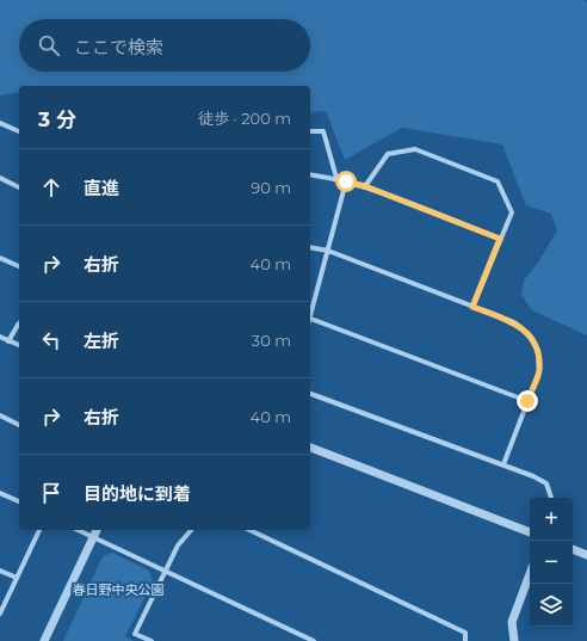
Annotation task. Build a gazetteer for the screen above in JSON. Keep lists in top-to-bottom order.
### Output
{
  "parks": ["春日野中央公園"],
  "page": {
    "search": "ここで検索",
    "heading": ["3 分", "徒歩 · 200 m"],
    "list": [
      ["直進", "90 m"],
      ["右折", "40 m"],
      ["左折", "30 m"],
      ["右折", "40 m"],
      "目的地に到着"
    ],
    "map_buttons": ["+", "−"]
  }
}
